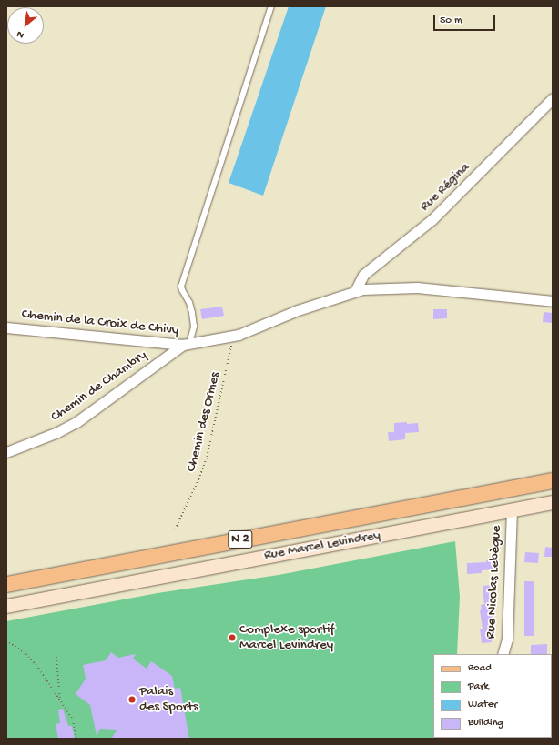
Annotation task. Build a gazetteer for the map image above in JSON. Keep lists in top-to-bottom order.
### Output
{
  "streets": {
    "main road": ["N 2"],
    "street": [
      "Rue Régina",
      "Chemin de la Croix de Chivy",
      "Chemin de Chambry",
      "Rue Marcel Levindrey",
      "Rue Nicolas Lebègue"
    ],
    "path": ["Chemin des Ormes"]
  },
  "crossings": [
    ["Rue Régina", "Chemin de la Croix de Chivy"],
    ["Chemin de la Croix de Chivy", "Chemin de Chambry"],
    ["Chemin de la Croix de Chivy", "Chemin des Ormes"],
    ["Rue Marcel Levindrey", "Rue Nicolas Lebègue"]
  ],
  "places": ["Complexe sportif Marcel Levindrey", "Palais des Sports"],
  "legend": [
    "Road",
    "Park",
    "Water",
    "Building"
  ],
  "scale_bar": "50 m",
  "north": "bottom left"
}
